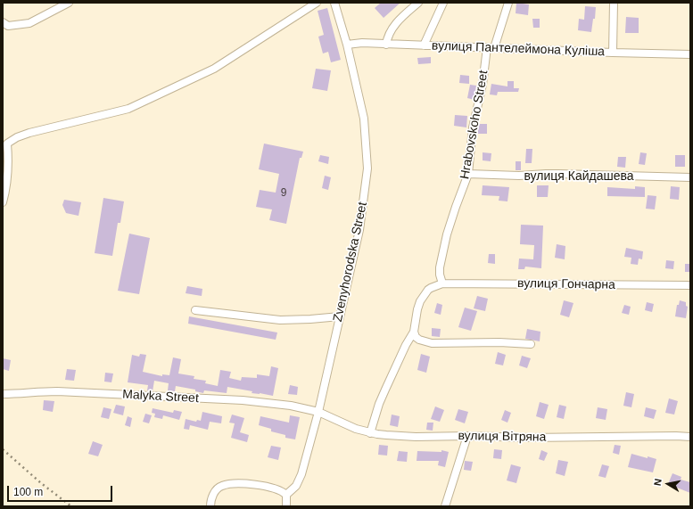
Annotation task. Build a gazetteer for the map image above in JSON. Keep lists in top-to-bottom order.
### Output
{
  "streets": {
    "street": [
      "вулиця Пантелеймона Куліша",
      "Hrabovskoho Street",
      "вулиця Кайдашева",
      "Zvenyhorodska Street",
      "вулиця Гончарна",
      "Malyka Street",
      "вулиця Вітряна"
    ]
  },
  "crossings": [
    ["вулиця Пантелеймона Куліша", "Hrabovskoho Street"],
    ["вулиця Пантелеймона Куліша", "Zvenyhorodska Street"],
    ["Hrabovskoho Street", "вулиця Кайдашева"],
    ["Hrabovskoho Street", "вулиця Гончарна"],
    ["Zvenyhorodska Street", "Malyka Street"],
    ["Zvenyhorodska Street", "вулиця Вітряна"],
    ["Malyka Street", "вулиця Вітряна"]
  ],
  "house_numbers": ["9"],
  "scale_bar": "100 m",
  "north": "left"
}
